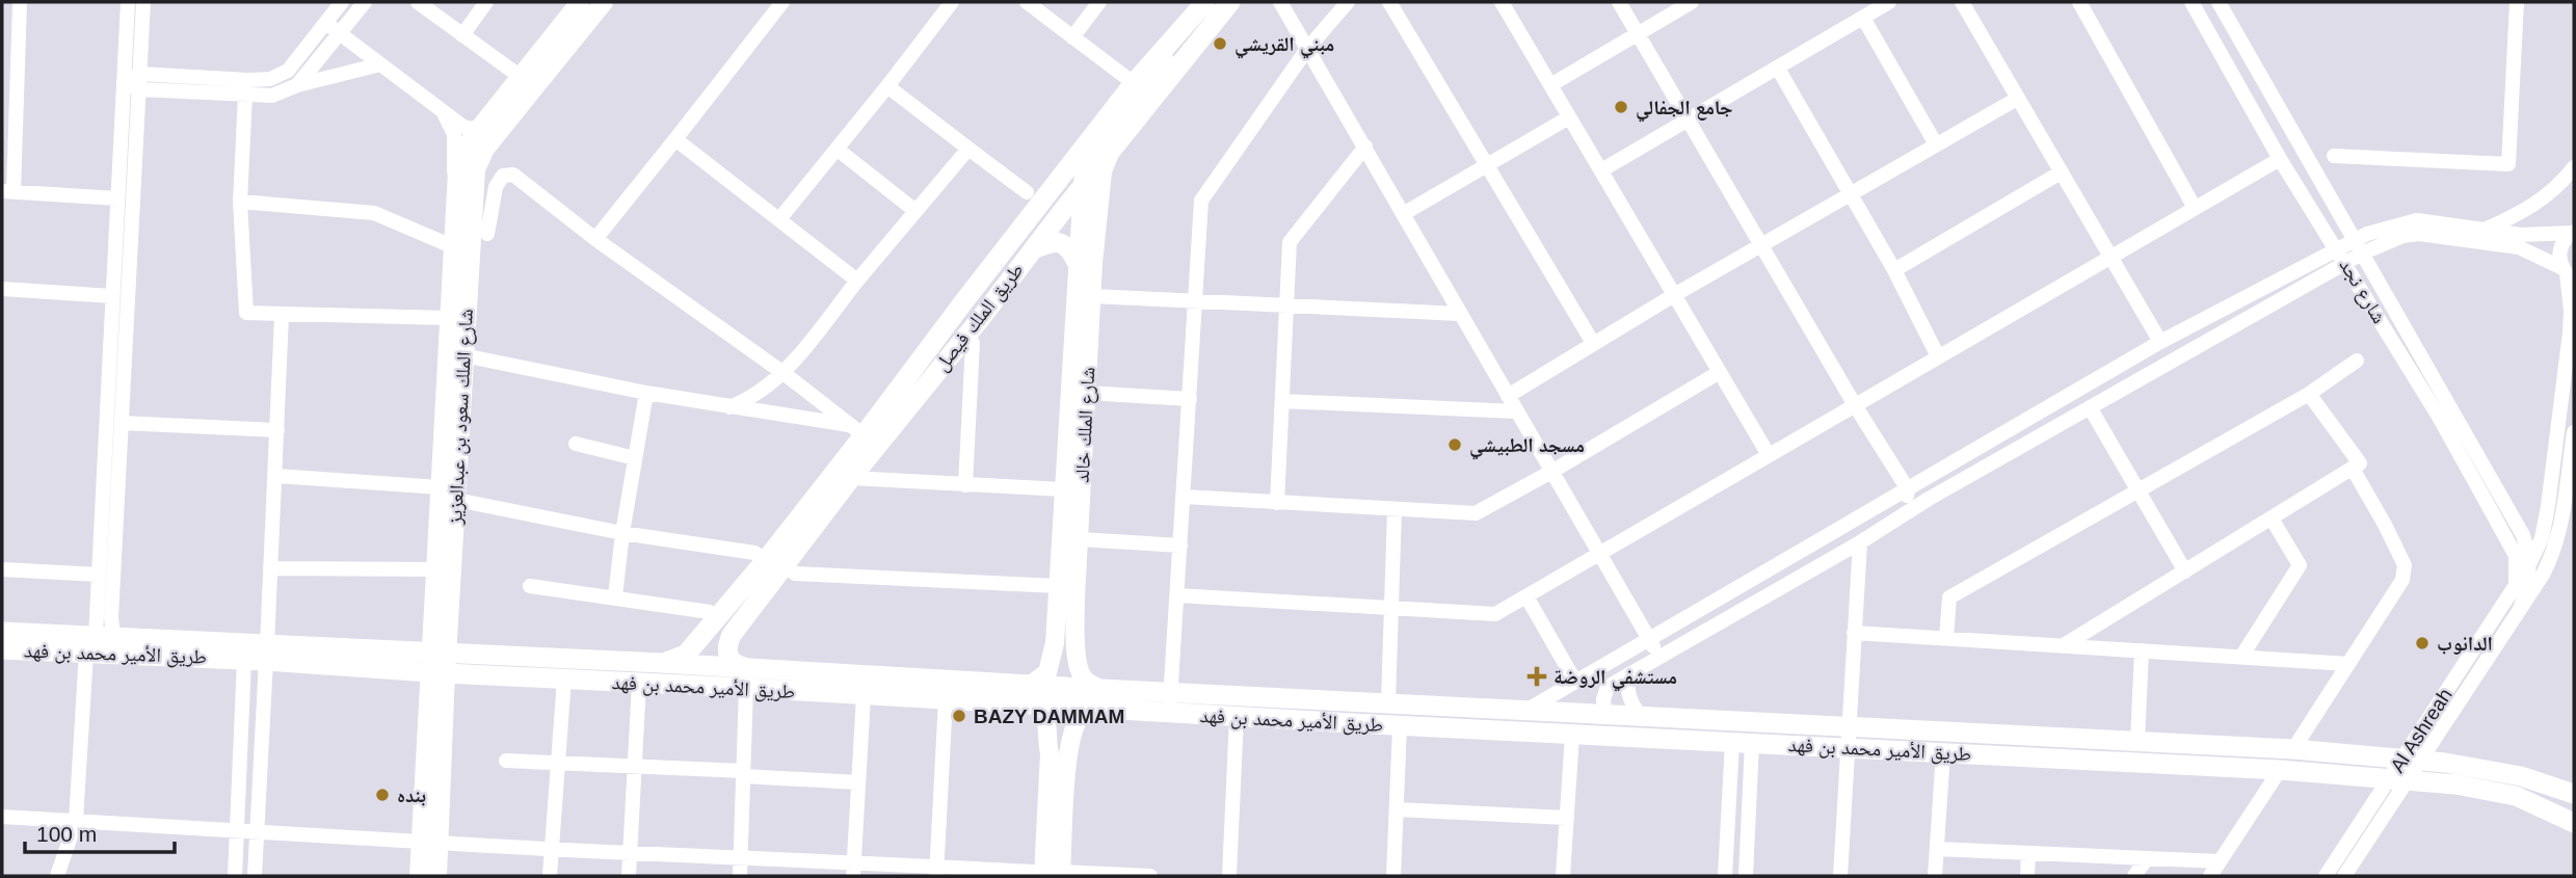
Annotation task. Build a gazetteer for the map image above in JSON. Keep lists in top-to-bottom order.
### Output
{
  "streets": {
    "highway": ["طريق الملك فيصل", "طريق الأمير محمد بن فهد"],
    "main road": ["شارع الملك سعود بن عبدالعزيز", "شارع الملك خالد"],
    "street": ["شارع نجد", "Al Ashreah"]
  },
  "crossings": [
    ["شارع نجد", "Al Ashreah"],
    ["طريق الملك فيصل", "شارع الملك خالد"],
    ["طريق الملك فيصل", "طريق الأمير محمد بن فهد"],
    ["شارع الملك سعود بن عبدالعزيز", "طريق الأمير محمد بن فهد"],
    ["شارع الملك خالد", "طريق الأمير محمد بن فهد"],
    ["طريق الأمير محمد بن فهد", "Al Ashreah"]
  ],
  "places": {
    "other": [
      "مبني القريشي",
      "جامع الجفالي",
      "مسجد الطبيشي",
      "الدانوب",
      "BAZY DAMMAM",
      "بنده"
    ],
    "health": ["مستشفي الروضة"]
  },
  "scale_bar": "100 m"
}
